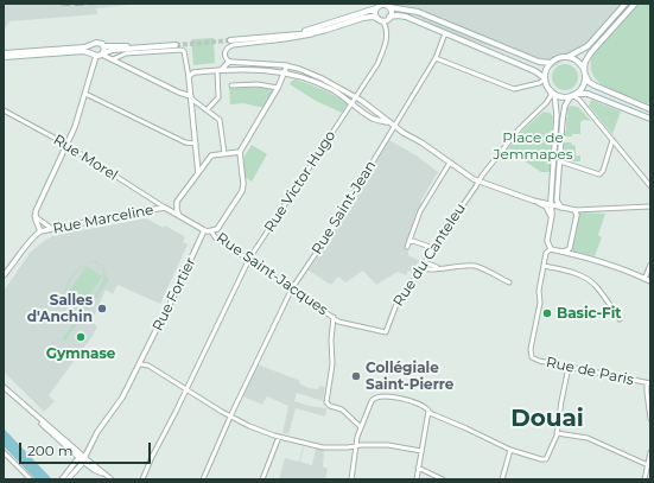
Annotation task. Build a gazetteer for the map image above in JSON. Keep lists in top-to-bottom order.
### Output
{
  "streets": {
    "street": [
      "Rue Morel",
      "Rue Victor Hugo",
      "Rue Saint-Jean",
      "Rue Marceline",
      "Rue du Canteleu",
      "Rue Saint-Jacques",
      "Rue Fortier",
      "Rue de Paris"
    ]
  },
  "crossings": [
    ["Rue Morel", "Rue Marceline"],
    ["Rue Victor Hugo", "Rue Saint-Jacques"],
    ["Rue Saint-Jean", "Rue Saint-Jacques"],
    ["Rue du Canteleu", "Rue Saint-Jacques"]
  ],
  "districts": ["Douai"],
  "parks": ["Place de Jemmapes"],
  "places": [
    "Salles d'Anchin",
    "Basic-Fit",
    "Gymnase",
    "Collégiale Saint-Pierre"
  ],
  "scale_bar": "200 m"
}
